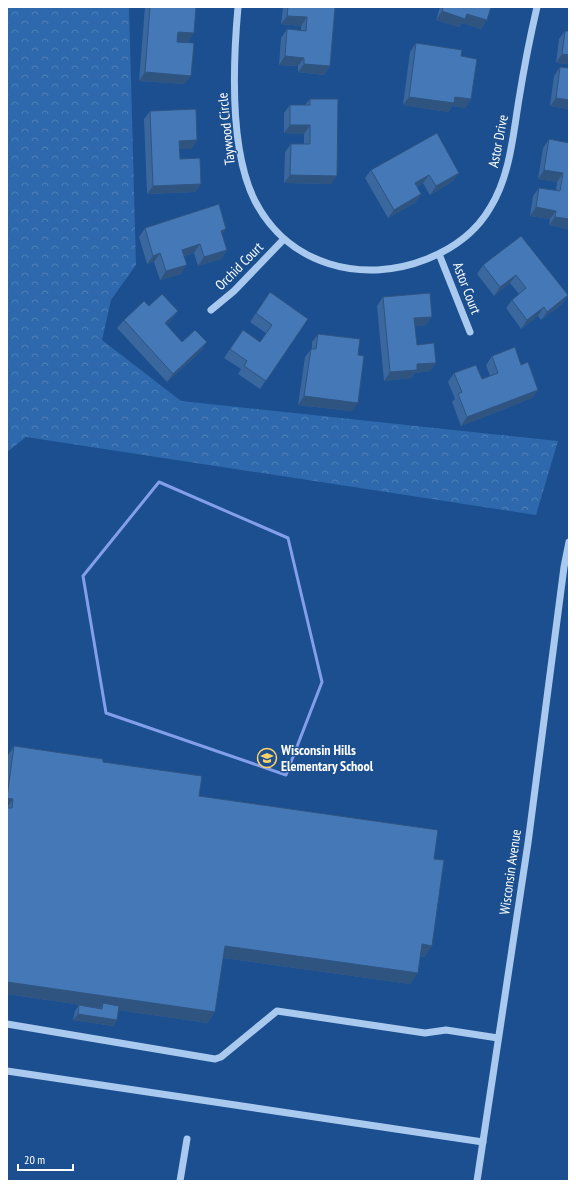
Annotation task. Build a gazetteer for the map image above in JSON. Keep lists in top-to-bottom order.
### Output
{
  "streets": {
    "street": [
      "Taywood Circle",
      "Astor Drive",
      "Orchid Court",
      "Astor Court",
      "Wisconsin Avenue"
    ]
  },
  "crossings": [
    ["Taywood Circle", "Astor Drive"],
    ["Taywood Circle", "Orchid Court"],
    ["Taywood Circle", "Astor Court"],
    ["Astor Drive", "Astor Court"]
  ],
  "places": {
    "school or university": ["Wisconsin Hills Elementary School"]
  },
  "scale_bar": "20 m"
}
